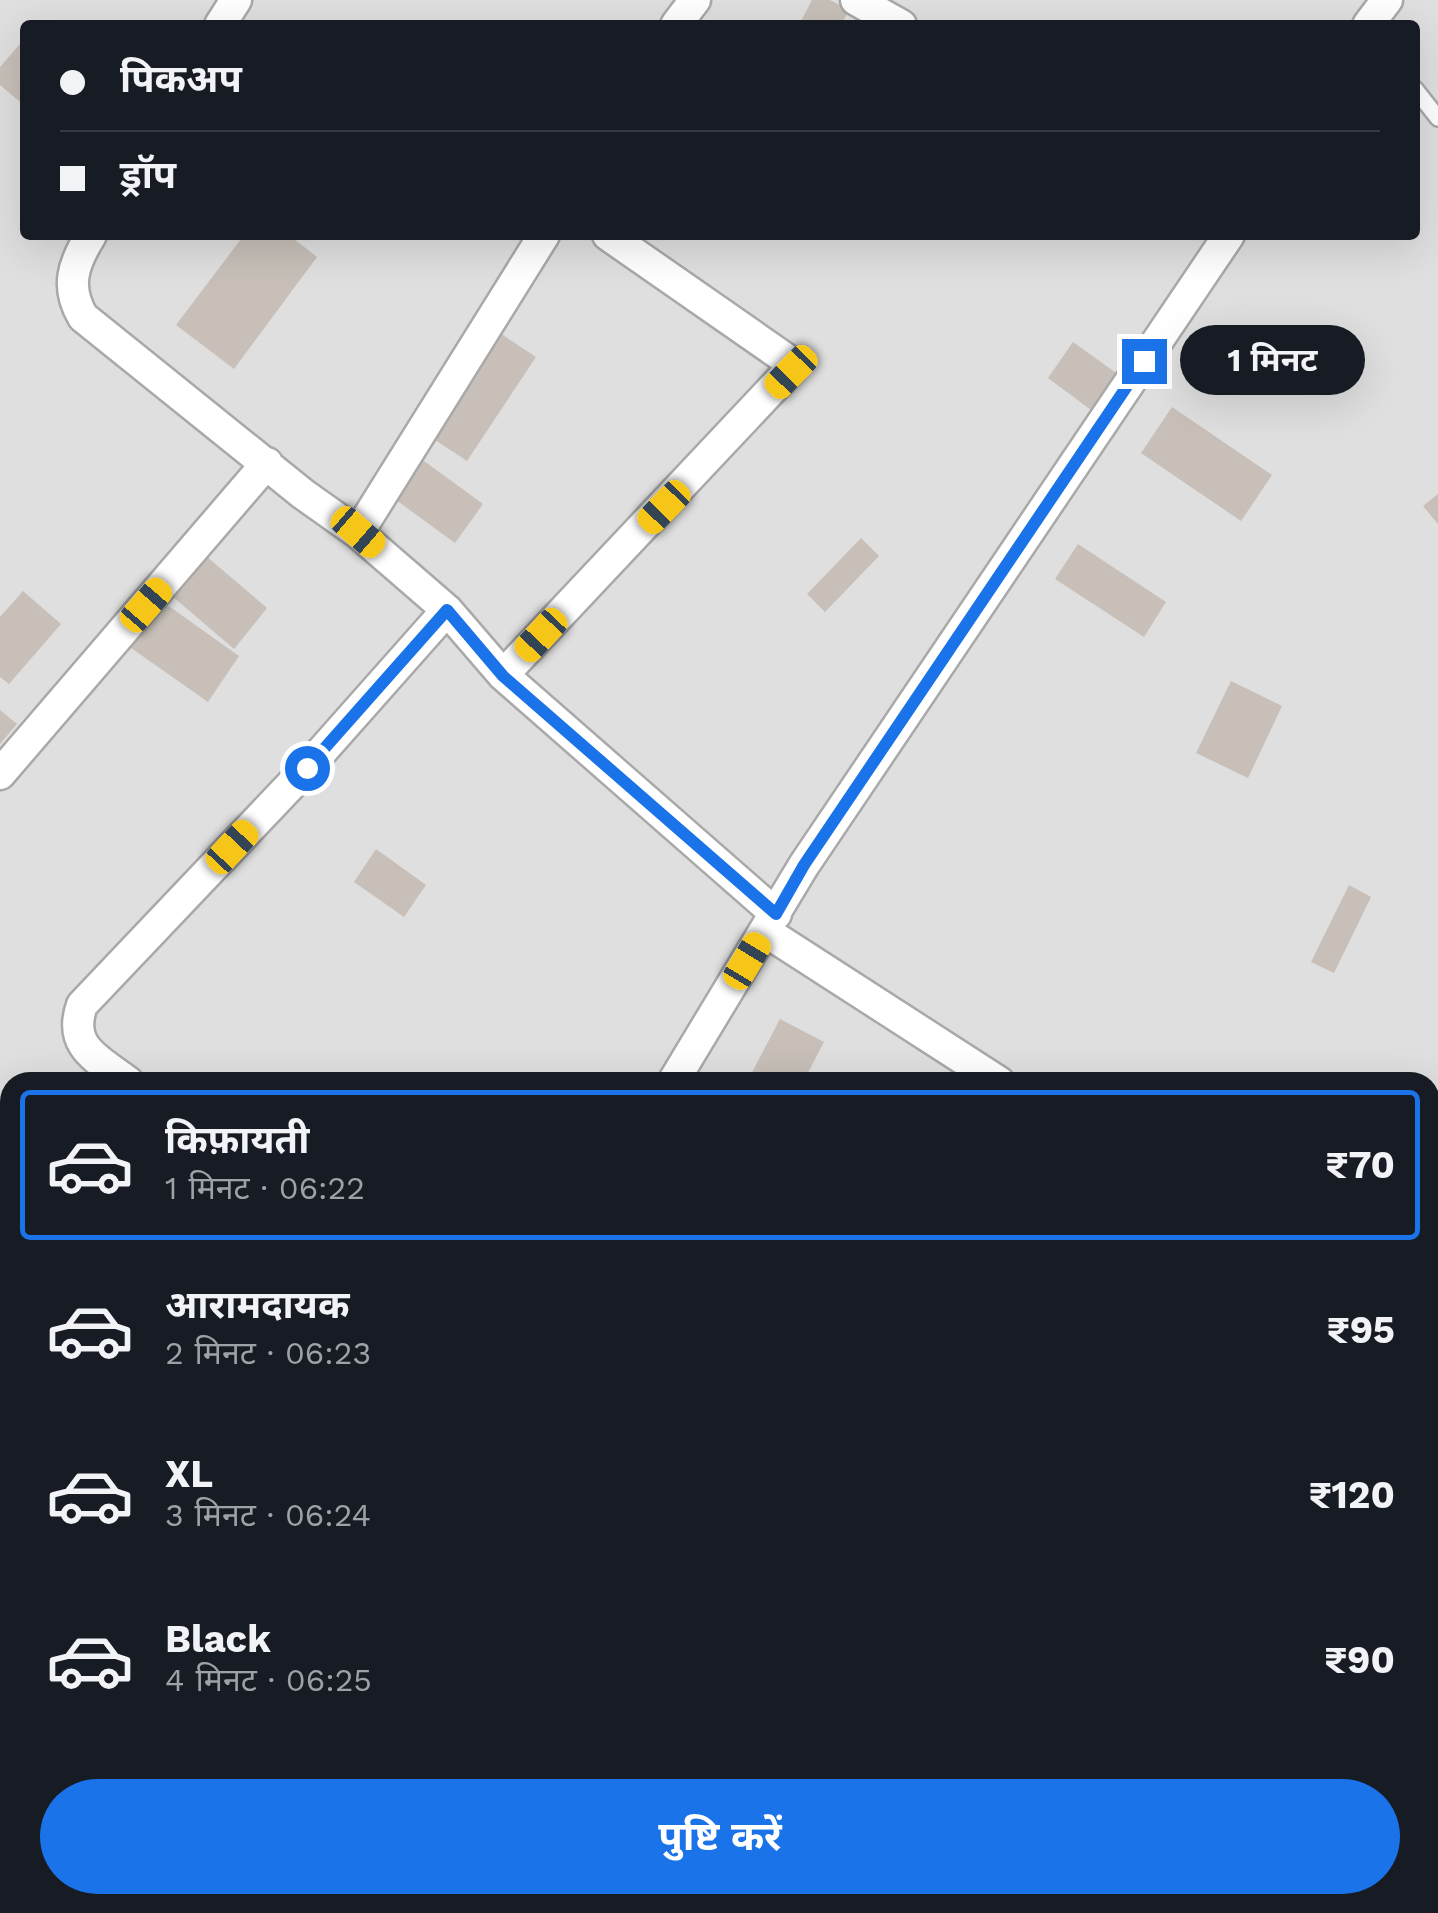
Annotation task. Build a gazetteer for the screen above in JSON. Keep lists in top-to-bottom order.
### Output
{
  "page": {
    "banner": ["पिकअप", "ड्रॉप"],
    "bubble": "1 मिनट",
    "list": [
      {
        "name": "किफ़ायती",
        "note": "1 मिनट · 06:22",
        "value": "₹70"
      },
      {
        "name": "आरामदायक",
        "note": "2 मिनट · 06:23",
        "value": "₹95"
      },
      {
        "name": "XL",
        "note": "3 मिनट · 06:24",
        "value": "₹120"
      },
      {
        "name": "Black",
        "note": "4 मिनट · 06:25",
        "value": "₹90"
      }
    ],
    "buttons": "पुष्टि करें"
  }
}
